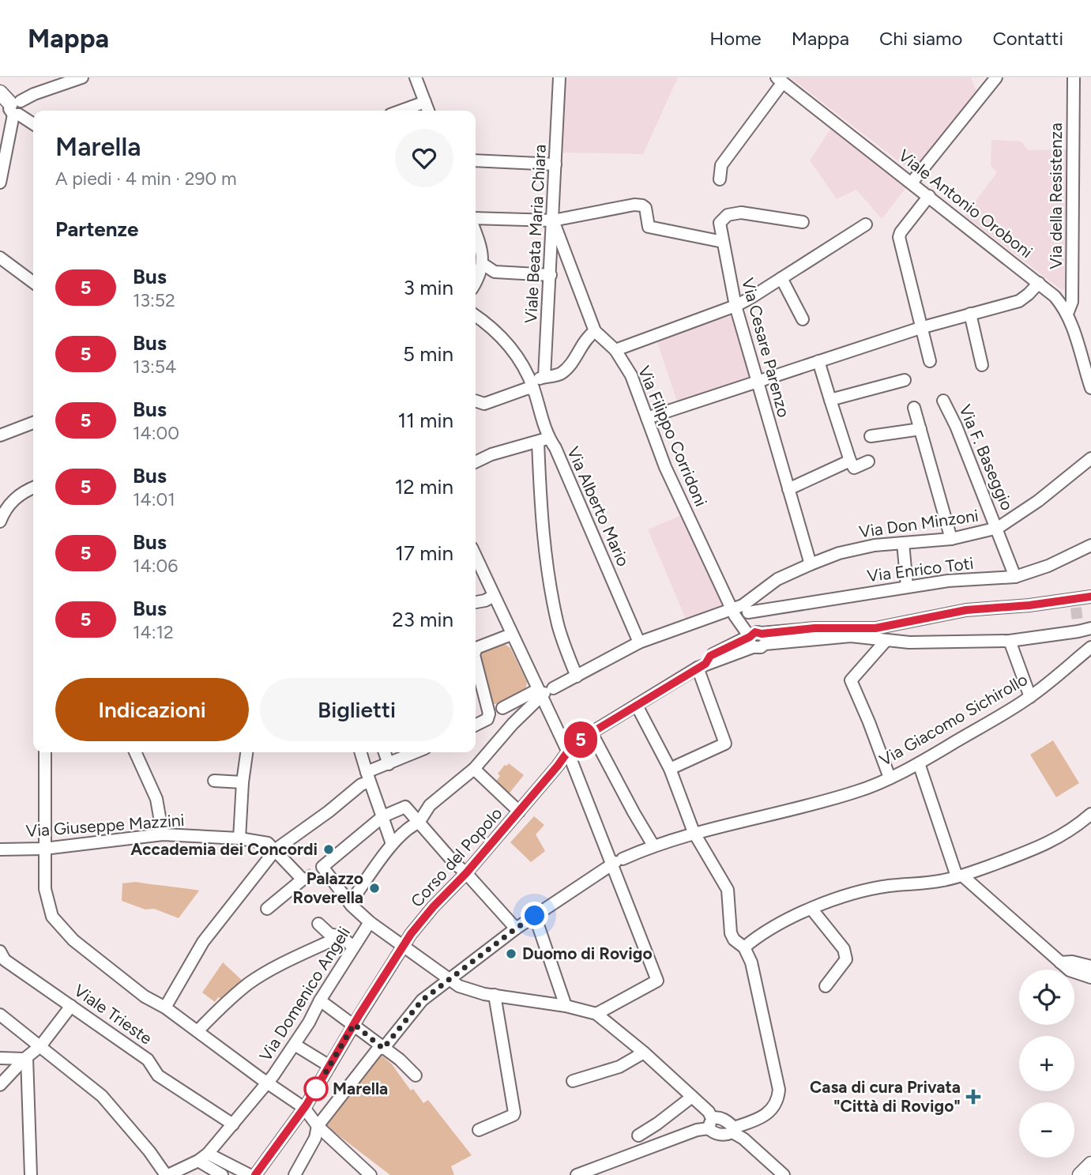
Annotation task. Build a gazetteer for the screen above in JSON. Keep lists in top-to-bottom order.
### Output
{
  "streets": {
    "street": [
      "Via della Resistenza",
      "Viale Antonio Oroboni",
      "Viale Beata Maria Chiara",
      "Via Cesare Parenzo",
      "Via Filippo Corridoni",
      "Via F. Baseggio",
      "Via Alberto Mario",
      "Via Don Minzoni",
      "Via Enrico Toti",
      "Via Giacomo Sichirollo",
      "Via Giuseppe Mazzini",
      "Corso del Popolo",
      "Via Domenico Angeli",
      "Viale Trieste"
    ]
  },
  "crossings": [
    ["Via della Resistenza", "Viale Antonio Oroboni"],
    ["Viale Beata Maria Chiara", "Via Filippo Corridoni"],
    ["Via Cesare Parenzo", "Via Don Minzoni"],
    ["Via Filippo Corridoni", "Via Don Minzoni"],
    ["Via Filippo Corridoni", "Via Enrico Toti"],
    ["Via Filippo Corridoni", "Corso del Popolo"],
    ["Via F. Baseggio", "Via Don Minzoni"],
    ["Via F. Baseggio", "Via Enrico Toti"],
    ["Via Don Minzoni", "Via Enrico Toti"],
    ["Via Domenico Angeli", "Viale Trieste"]
  ],
  "places": {
    "other": [
      "Accademia dei Concordi",
      "Palazzo Roverella",
      "Duomo di Rovigo",
      "Marella"
    ],
    "health": ["Casa di cura Privata \"Città di Rovigo\""]
  },
  "lines": ["bus line 5"],
  "page": {
    "header": "Mappa",
    "nav": [
      "Home",
      "Mappa",
      "Chi siamo",
      "Contatti"
    ],
    "on_map": "5",
    "heading": [
      ["Marella", "A piedi · 4 min · 290 m"],
      "Partenze"
    ],
    "list": [
      {
        "mark": "5",
        "name": "Bus",
        "note": "13:52",
        "value": "3 min"
      },
      {
        "mark": "5",
        "name": "Bus",
        "note": "13:54",
        "value": "5 min"
      },
      {
        "mark": "5",
        "name": "Bus",
        "note": "14:00",
        "value": "11 min"
      },
      {
        "mark": "5",
        "name": "Bus",
        "note": "14:01",
        "value": "12 min"
      },
      {
        "mark": "5",
        "name": "Bus",
        "note": "14:06",
        "value": "17 min"
      },
      {
        "mark": "5",
        "name": "Bus",
        "note": "14:12",
        "value": "23 min"
      }
    ],
    "buttons": ["Indicazioni", "Biglietti"],
    "map_buttons": ["+", "−"]
  }
}
